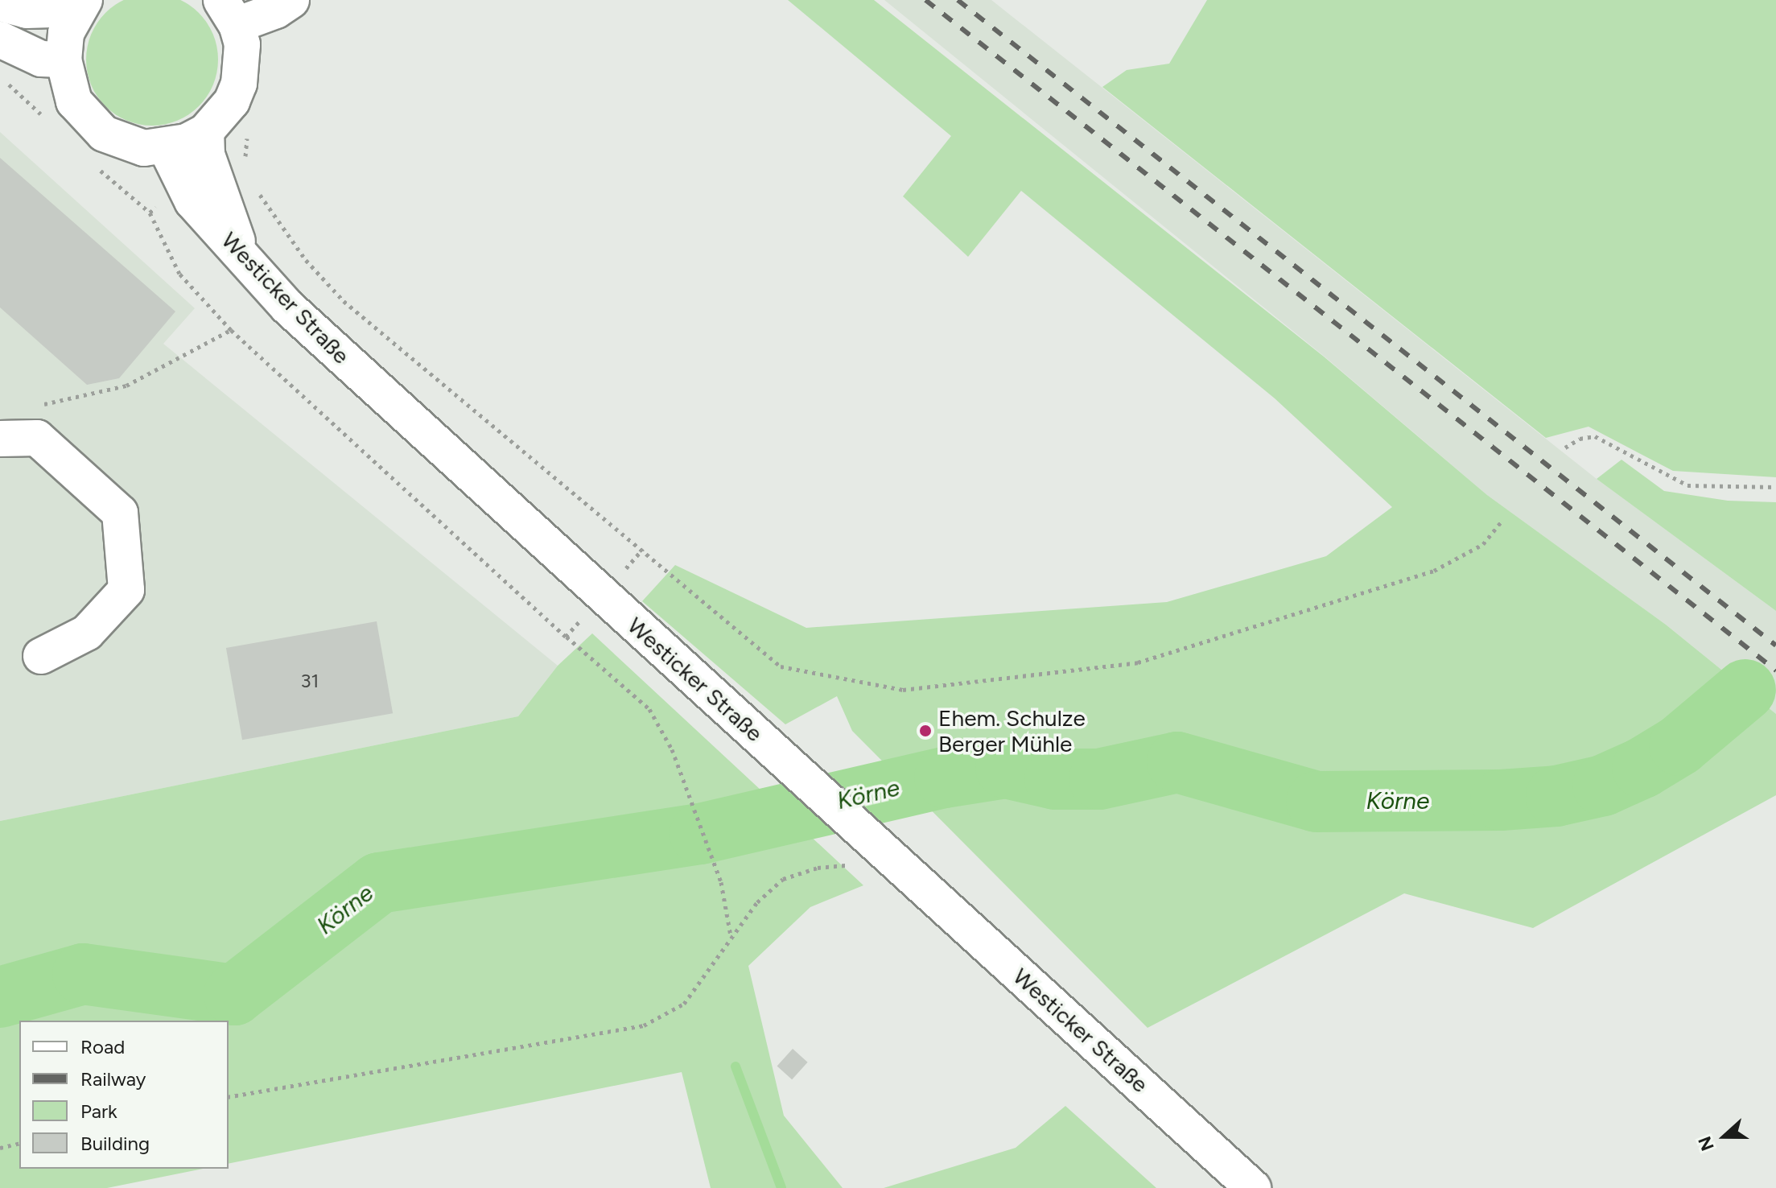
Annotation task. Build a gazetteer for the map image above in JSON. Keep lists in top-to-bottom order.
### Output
{
  "streets": {
    "street": ["Westicker Straße"]
  },
  "water": ["Körne"],
  "places": ["Ehem. Schulze Berger Mühle"],
  "house_numbers": ["31"],
  "legend": [
    "Road",
    "Railway",
    "Park",
    "Building"
  ],
  "north": "left"
}
